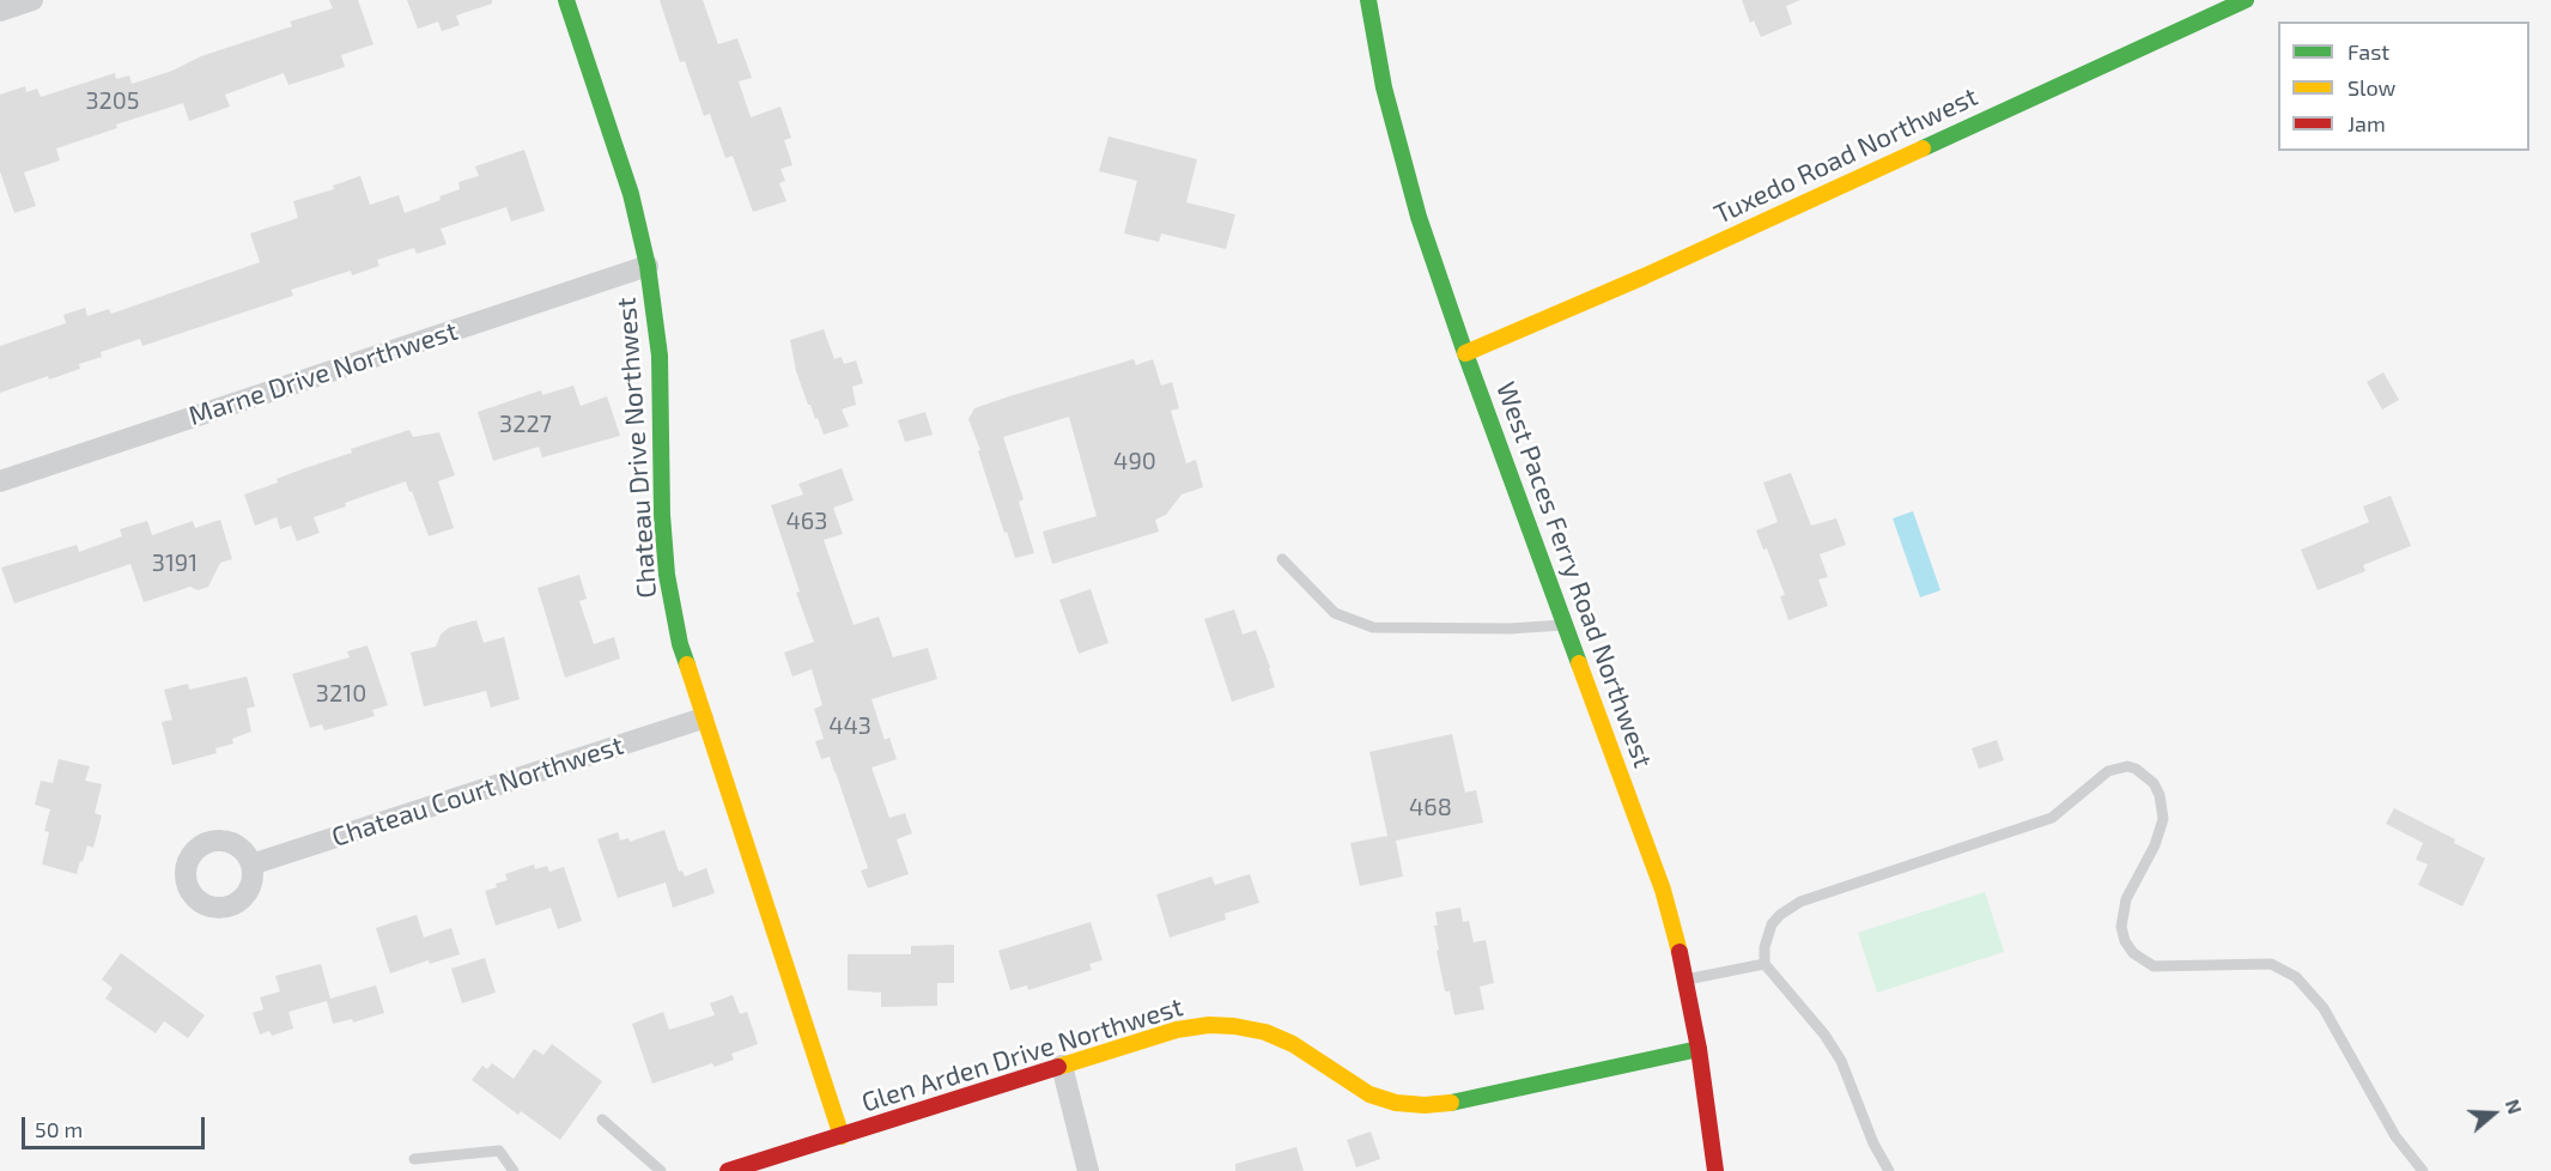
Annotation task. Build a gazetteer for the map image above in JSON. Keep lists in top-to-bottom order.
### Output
{
  "streets": {
    "street": [
      "Tuxedo Road Northwest",
      "Marne Drive Northwest",
      "Chateau Drive Northwest",
      "West Paces Ferry Road Northwest",
      "Chateau Court Northwest",
      "Glen Arden Drive Northwest"
    ]
  },
  "crossings": [
    ["Tuxedo Road Northwest", "West Paces Ferry Road Northwest"],
    ["Marne Drive Northwest", "Chateau Drive Northwest"],
    ["Chateau Drive Northwest", "Chateau Court Northwest"],
    ["Chateau Drive Northwest", "Glen Arden Drive Northwest"],
    ["West Paces Ferry Road Northwest", "Glen Arden Drive Northwest"]
  ],
  "house_numbers": [
    "3205",
    "3227",
    "490",
    "463",
    "3191",
    "3210",
    "443",
    "468"
  ],
  "legend": ["Fast", "Slow", "Jam"],
  "scale_bar": "50 m",
  "north": "right"
}
